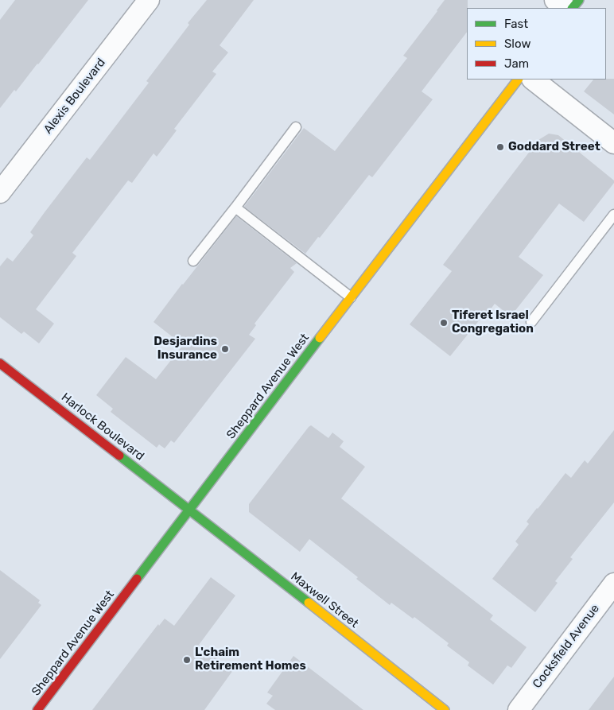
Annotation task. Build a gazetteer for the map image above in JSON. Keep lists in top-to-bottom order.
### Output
{
  "streets": {
    "main road": ["Sheppard Avenue West", "Harlock Boulevard", "Maxwell Street"],
    "street": ["Alexis Boulevard", "Cocksfield Avenue"]
  },
  "crossings": [
    ["Sheppard Avenue West", "Harlock Boulevard"],
    ["Sheppard Avenue West", "Maxwell Street"],
    ["Harlock Boulevard", "Maxwell Street"]
  ],
  "places": [
    "Goddard Street",
    "Tiferet Israel Congregation",
    "Desjardins Insurance",
    "L'chaim Retirement Homes"
  ],
  "legend": ["Fast", "Slow", "Jam"]
}
